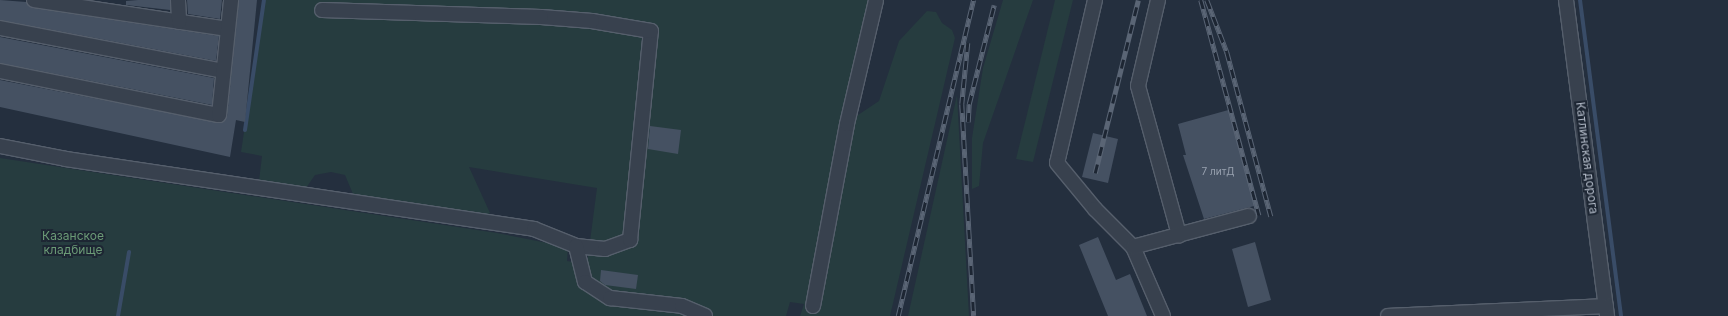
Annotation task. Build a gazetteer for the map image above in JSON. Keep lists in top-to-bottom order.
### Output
{
  "streets": {
    "street": ["Катлинская дорога"]
  },
  "parks": ["Казанское кладбище"],
  "house_numbers": ["7 литД"]
}
